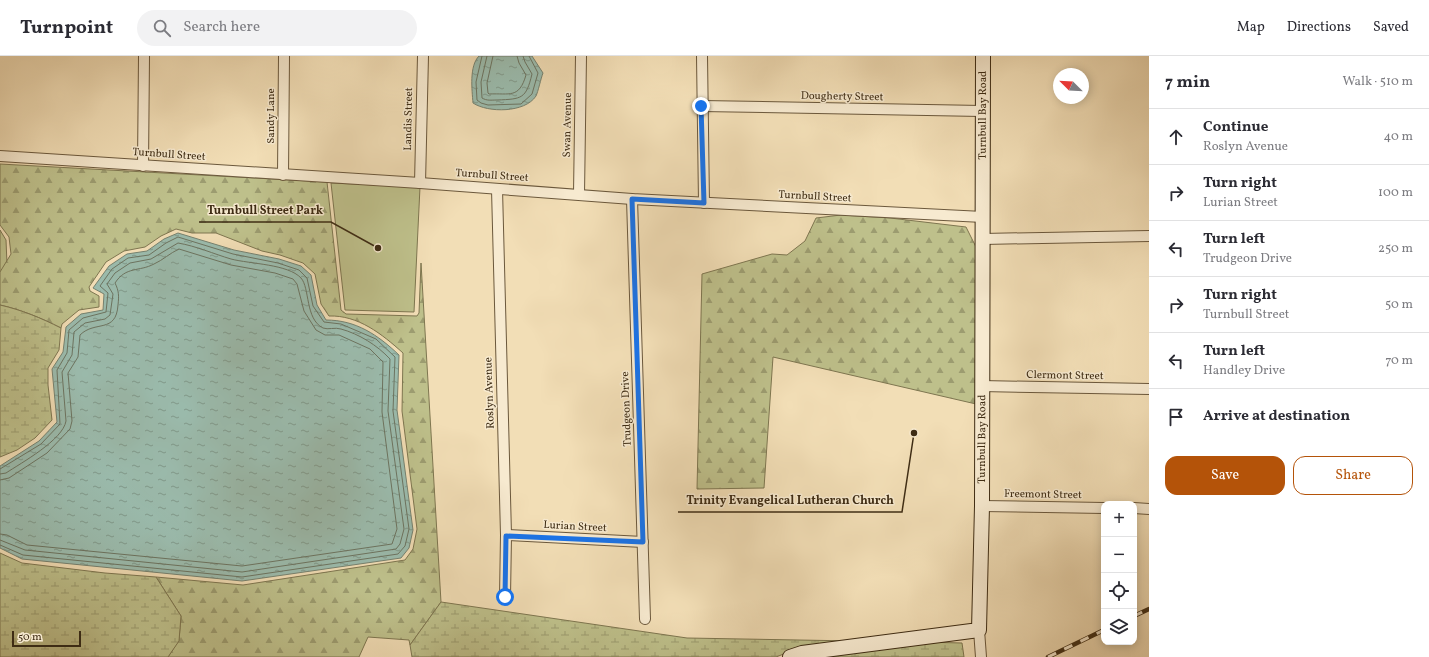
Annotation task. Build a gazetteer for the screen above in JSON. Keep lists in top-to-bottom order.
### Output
{
  "streets": {
    "street": [
      "Dougherty Street",
      "Turnbull Bay Road",
      "Sandy Lane",
      "Landis Street",
      "Swan Avenue",
      "Turnbull Street",
      "Clermont Street",
      "Roslyn Avenue",
      "Trudgeon Drive",
      "Freemont Street",
      "Lurian Street"
    ]
  },
  "crossings": [
    ["Dougherty Street", "Turnbull Bay Road"],
    ["Turnbull Bay Road", "Turnbull Street"],
    ["Turnbull Bay Road", "Clermont Street"],
    ["Turnbull Bay Road", "Freemont Street"],
    ["Sandy Lane", "Turnbull Street"],
    ["Landis Street", "Turnbull Street"],
    ["Swan Avenue", "Turnbull Street"],
    ["Turnbull Street", "Roslyn Avenue"],
    ["Turnbull Street", "Trudgeon Drive"],
    ["Roslyn Avenue", "Lurian Street"],
    ["Trudgeon Drive", "Lurian Street"]
  ],
  "places": ["Turnbull Street Park", "Trinity Evangelical Lutheran Church"],
  "scale_bar": "50 m",
  "north": "top left",
  "page": {
    "header": "Turnpoint",
    "search": "Search here",
    "nav": ["Map", "Directions", "Saved"],
    "heading": ["7 min", "Walk · 510 m"],
    "list": [
      ["Continue", "Roslyn Avenue", "40 m"],
      ["Turn right", "Lurian Street", "100 m"],
      ["Turn left", "Trudgeon Drive", "250 m"],
      ["Turn right", "Turnbull Street", "50 m"],
      ["Turn left", "Handley Drive", "70 m"],
      "Arrive at destination"
    ],
    "buttons": ["Save", "Share"],
    "map_buttons": ["+", "−"],
    "scale": "50 m"
  }
}
